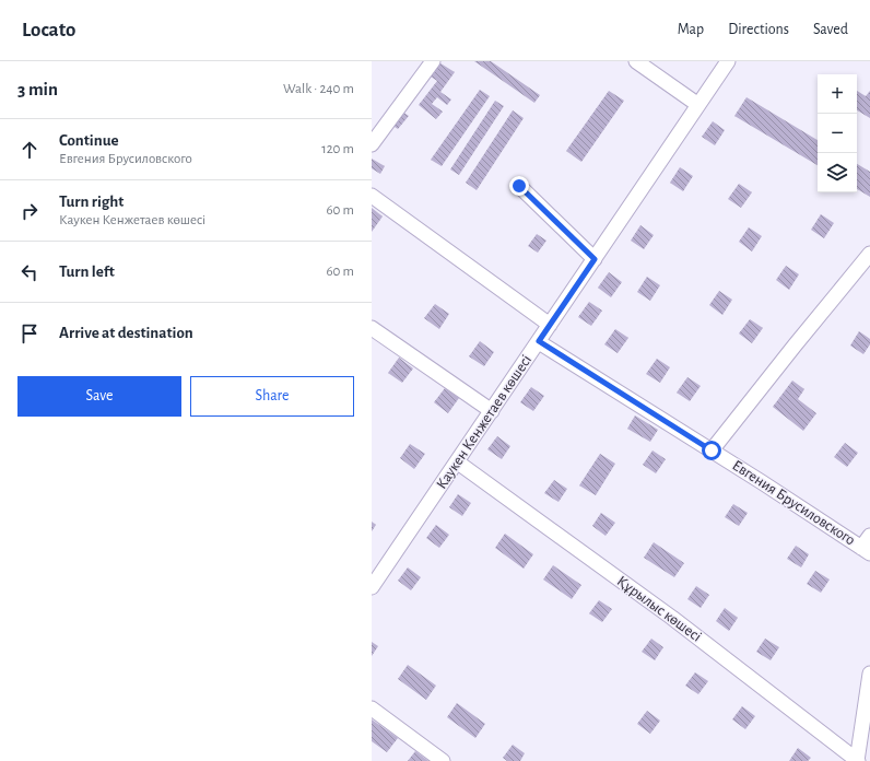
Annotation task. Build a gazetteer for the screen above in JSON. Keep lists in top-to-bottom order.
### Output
{
  "streets": {
    "street": ["Каукен Кенжетаев көшесі", "Евгения Брусиловского", "Құрылыс көшесі"]
  },
  "crossings": [
    ["Каукен Кенжетаев көшесі", "Евгения Брусиловского"],
    ["Каукен Кенжетаев көшесі", "Құрылыс көшесі"]
  ],
  "page": {
    "header": "Locato",
    "nav": ["Map", "Directions", "Saved"],
    "heading": ["3 min", "Walk · 240 m"],
    "map_buttons": ["+", "−"],
    "list": [
      ["Continue", "Евгения Брусиловского", "120 m"],
      ["Turn right", "Каукен Кенжетаев көшесі", "60 m"],
      ["Turn left", "60 m"],
      "Arrive at destination"
    ],
    "buttons": ["Save", "Share"]
  }
}
